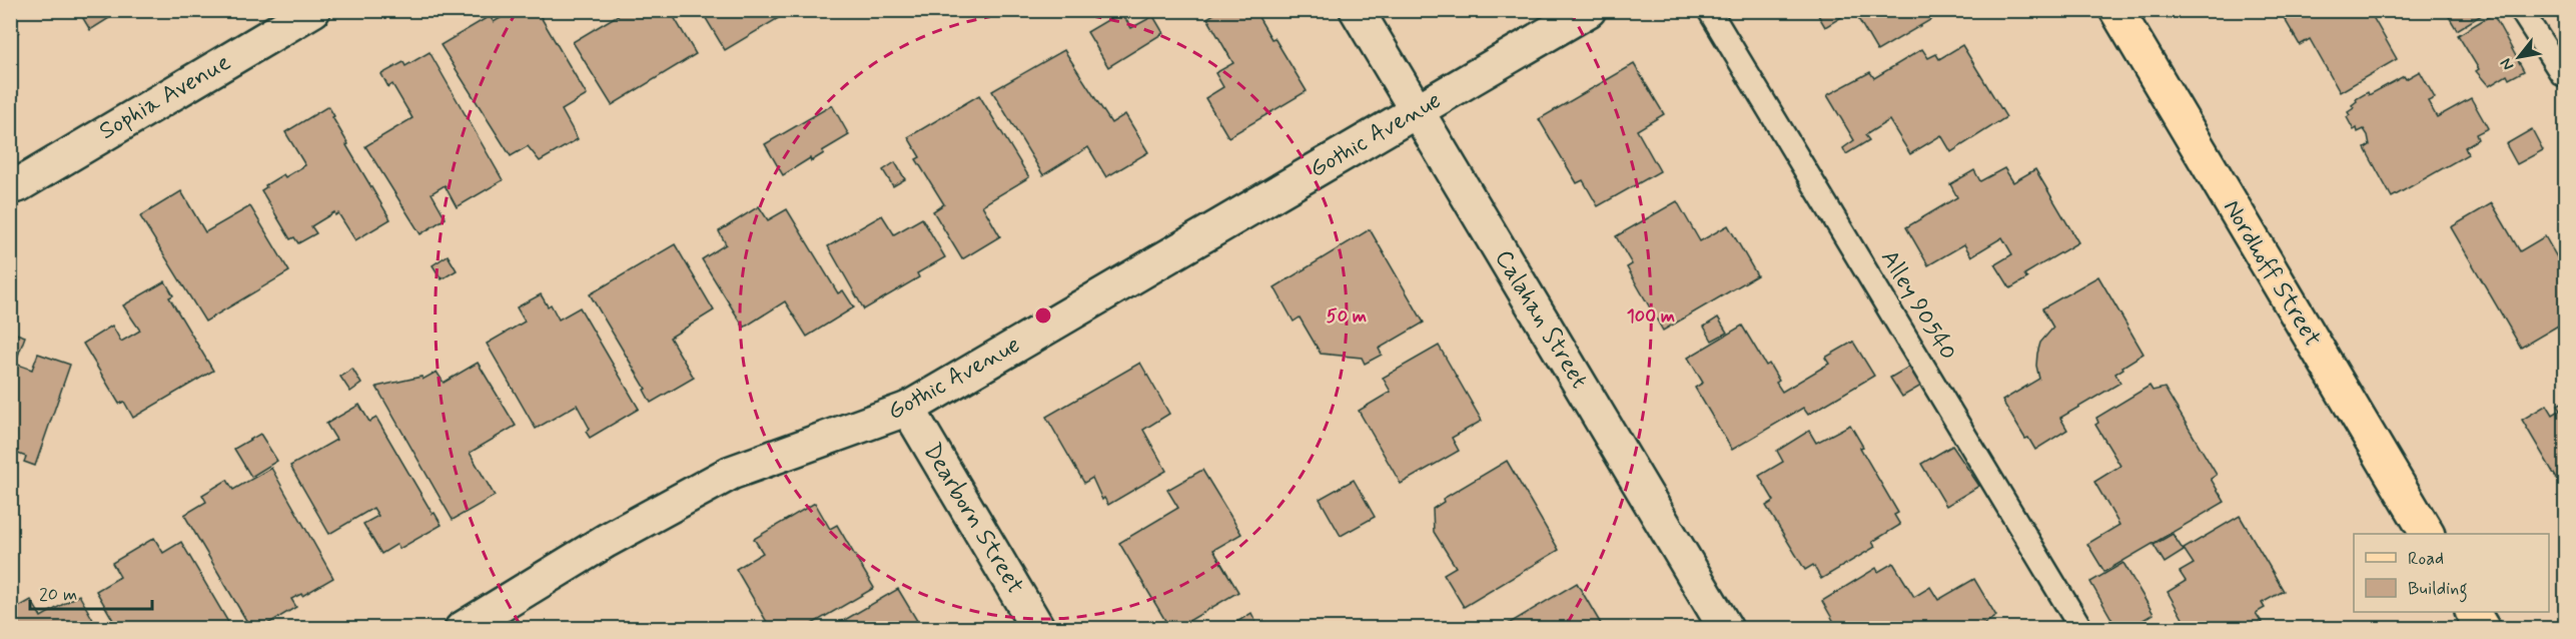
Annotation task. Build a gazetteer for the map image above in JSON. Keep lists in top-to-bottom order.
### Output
{
  "streets": {
    "main road": ["Nordhoff Street"],
    "street": [
      "Sophia Avenue",
      "Gothic Avenue",
      "Calahan Street",
      "Dearborn Street"
    ],
    "lane": ["Alley 90540"]
  },
  "crossings": [
    ["Gothic Avenue", "Calahan Street"],
    ["Gothic Avenue", "Dearborn Street"]
  ],
  "legend": ["Road", "Building"],
  "scale_bar": "20 m",
  "north": "bottom left",
  "rings": ["50 m", "100 m"]
}
